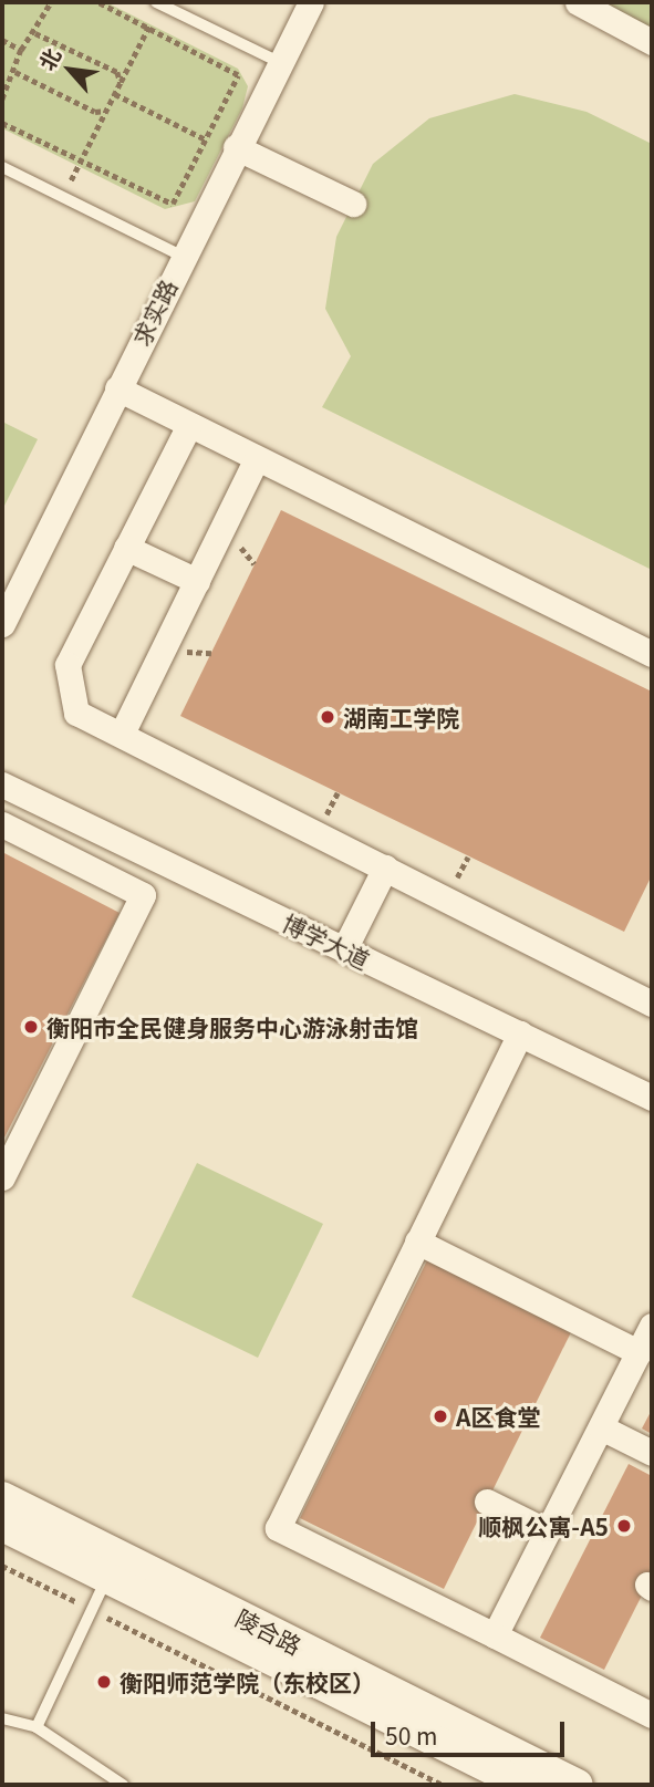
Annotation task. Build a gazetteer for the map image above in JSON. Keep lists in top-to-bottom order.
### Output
{
  "streets": {
    "street": ["求实路", "博学大道", "陵合路"]
  },
  "places": [
    "湖南工学院",
    "衡阳市全民健身服务中心游泳射击馆",
    "A区食堂",
    "顺枫公寓-A5",
    "衡阳师范学院（东校区）"
  ],
  "scale_bar": "50 m",
  "north": "top left"
}
